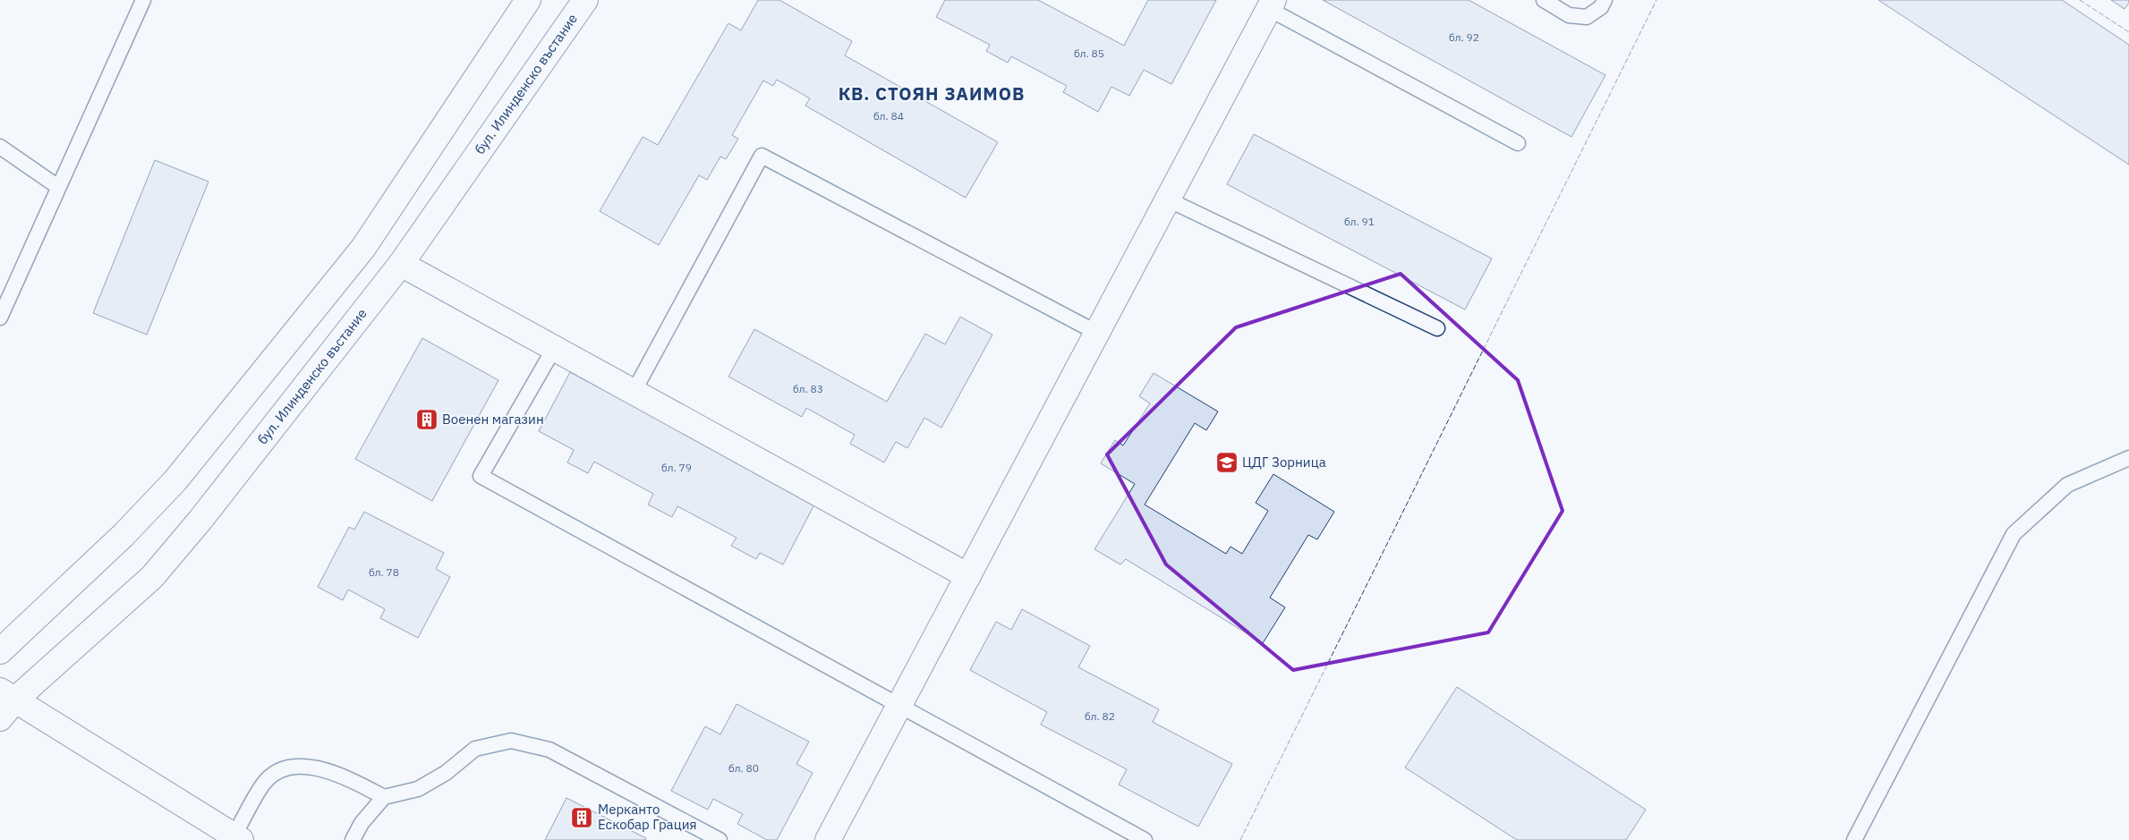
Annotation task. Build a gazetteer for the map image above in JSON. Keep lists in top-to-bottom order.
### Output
{
  "streets": {
    "street": ["бул. Илинденско въстание"]
  },
  "districts": ["КВ. СТОЯН ЗАИМОВ"],
  "places": {
    "building": ["Военен магазин", "Мерканто Ескобар Грация"],
    "school or university": ["ЦДГ Зорница"]
  },
  "house_numbers": [
    "бл. 92",
    "бл. 85",
    "бл. 84",
    "бл. 91",
    "бл. 83",
    "бл. 79",
    "бл. 78",
    "бл. 82",
    "бл. 80"
  ]
}
